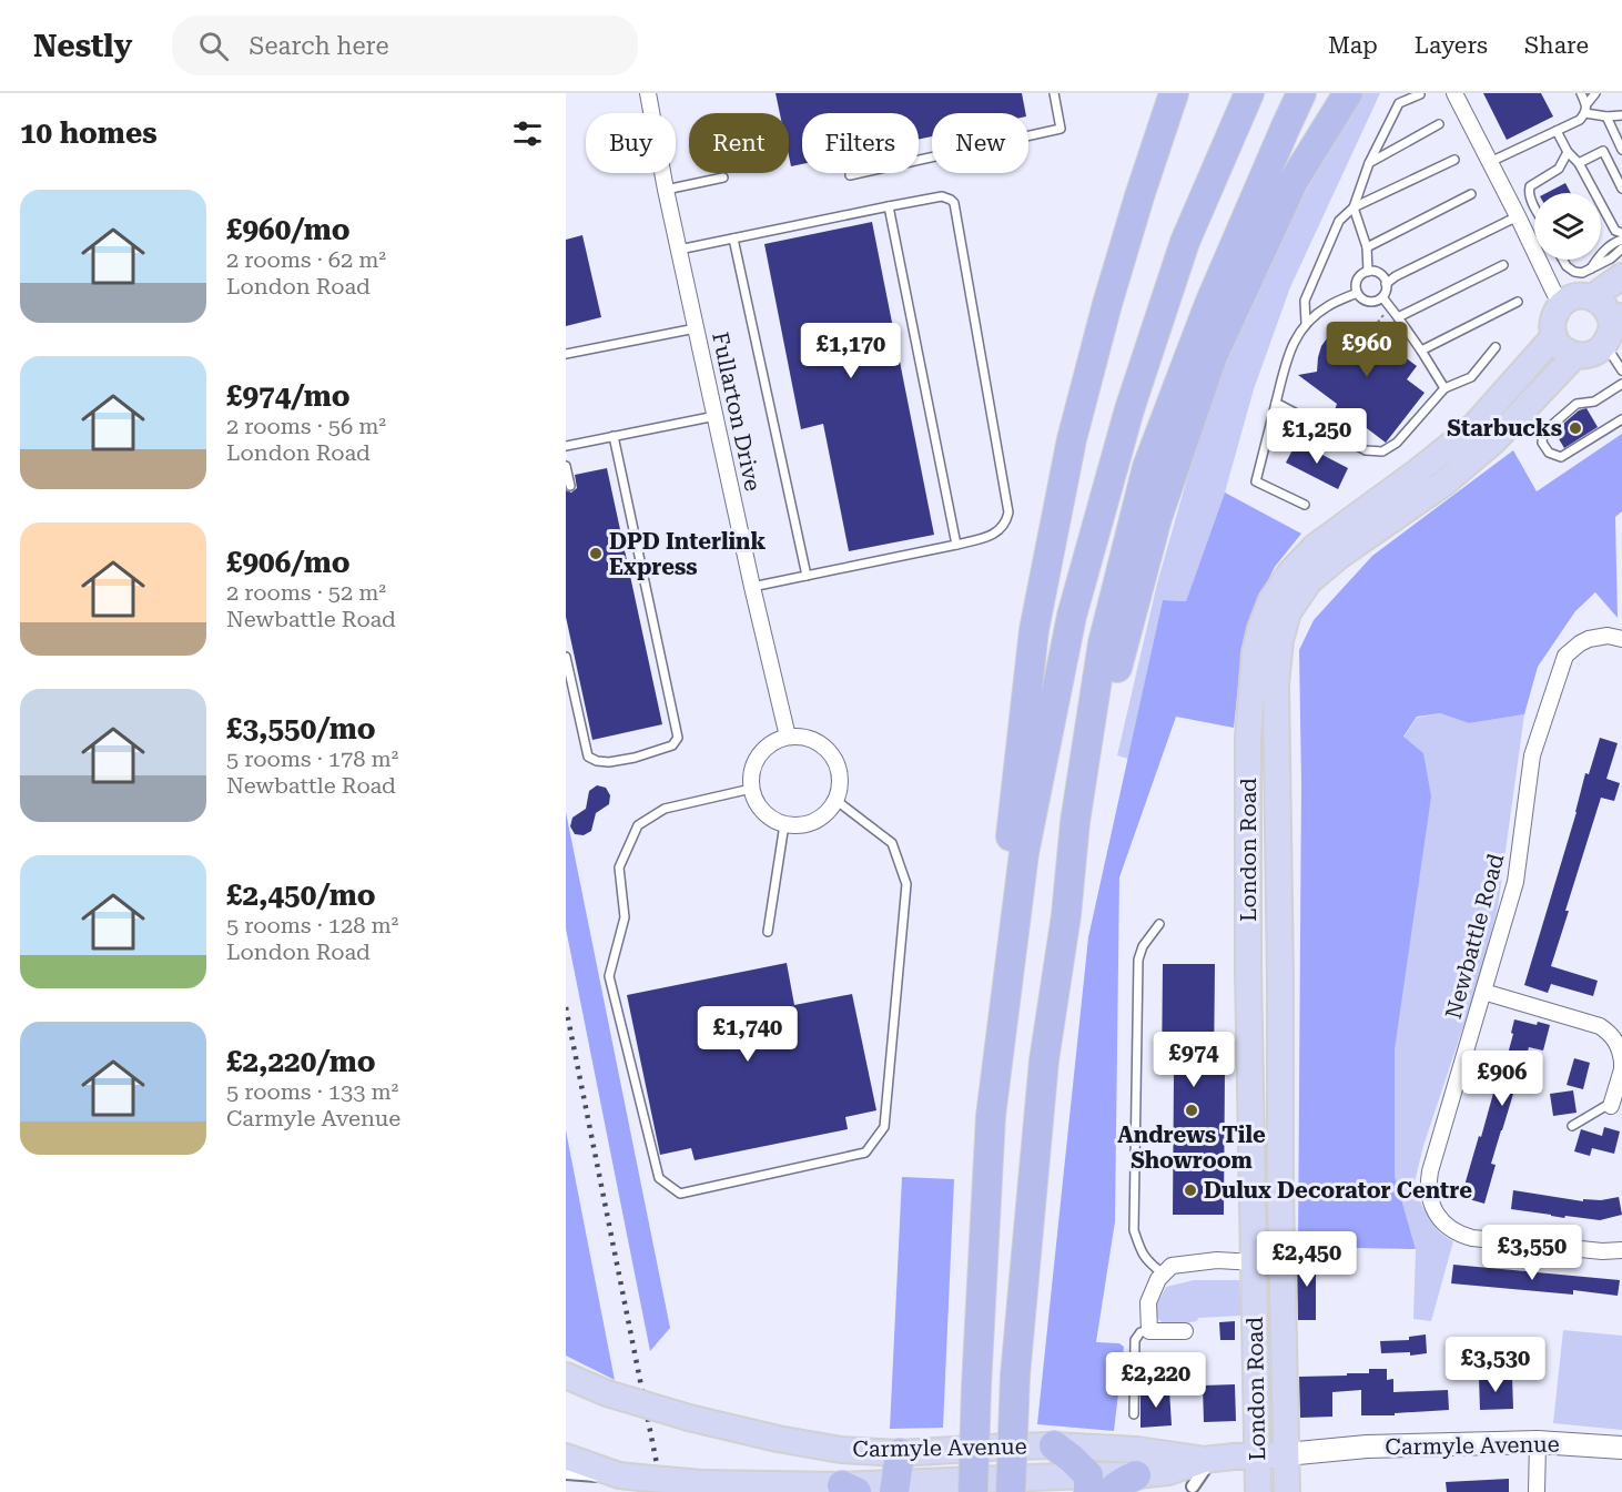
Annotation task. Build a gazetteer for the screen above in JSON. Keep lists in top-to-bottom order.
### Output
{
  "streets": {
    "main road": ["London Road", "Carmyle Avenue"],
    "street": ["Fullarton Drive", "Newbattle Road"]
  },
  "crossings": [
    ["London Road", "Carmyle Avenue"]
  ],
  "places": [
    "Starbucks",
    "DPD Interlink Express",
    "Andrews Tile Showroom",
    "Dulux Decorator Centre"
  ],
  "page": {
    "header": "Nestly",
    "search": "Search here",
    "nav": ["Map", "Layers", "Share"],
    "heading": "10 homes",
    "chip": [
      "Buy",
      "Rent",
      "Filters",
      "New"
    ],
    "list": [
      {
        "name": "£960/mo",
        "note": "2 rooms · 62 m² · London Road"
      },
      {
        "name": "£974/mo",
        "note": "2 rooms · 56 m² · London Road"
      },
      {
        "name": "£906/mo",
        "note": "2 rooms · 52 m² · Newbattle Road"
      },
      {
        "name": "£3,550/mo",
        "note": "5 rooms · 178 m² · Newbattle Road"
      },
      {
        "name": "£2,450/mo",
        "note": "5 rooms · 128 m² · London Road"
      },
      {
        "name": "£2,220/mo",
        "note": "5 rooms · 133 m² · Carmyle Avenue"
      }
    ],
    "price": [
      "£960",
      "£1,170",
      "£1,250",
      "£1,740",
      "£974",
      "£906",
      "£3,550",
      "£2,450",
      "£3,530",
      "£2,220"
    ]
  }
}
